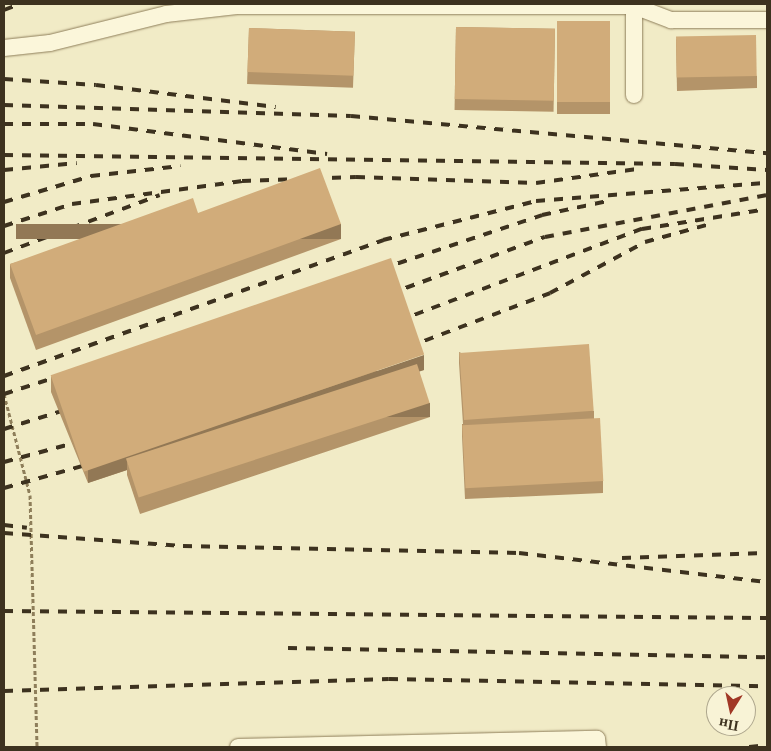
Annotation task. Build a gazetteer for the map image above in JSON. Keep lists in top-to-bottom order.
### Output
{
  "north": "bottom"
}
